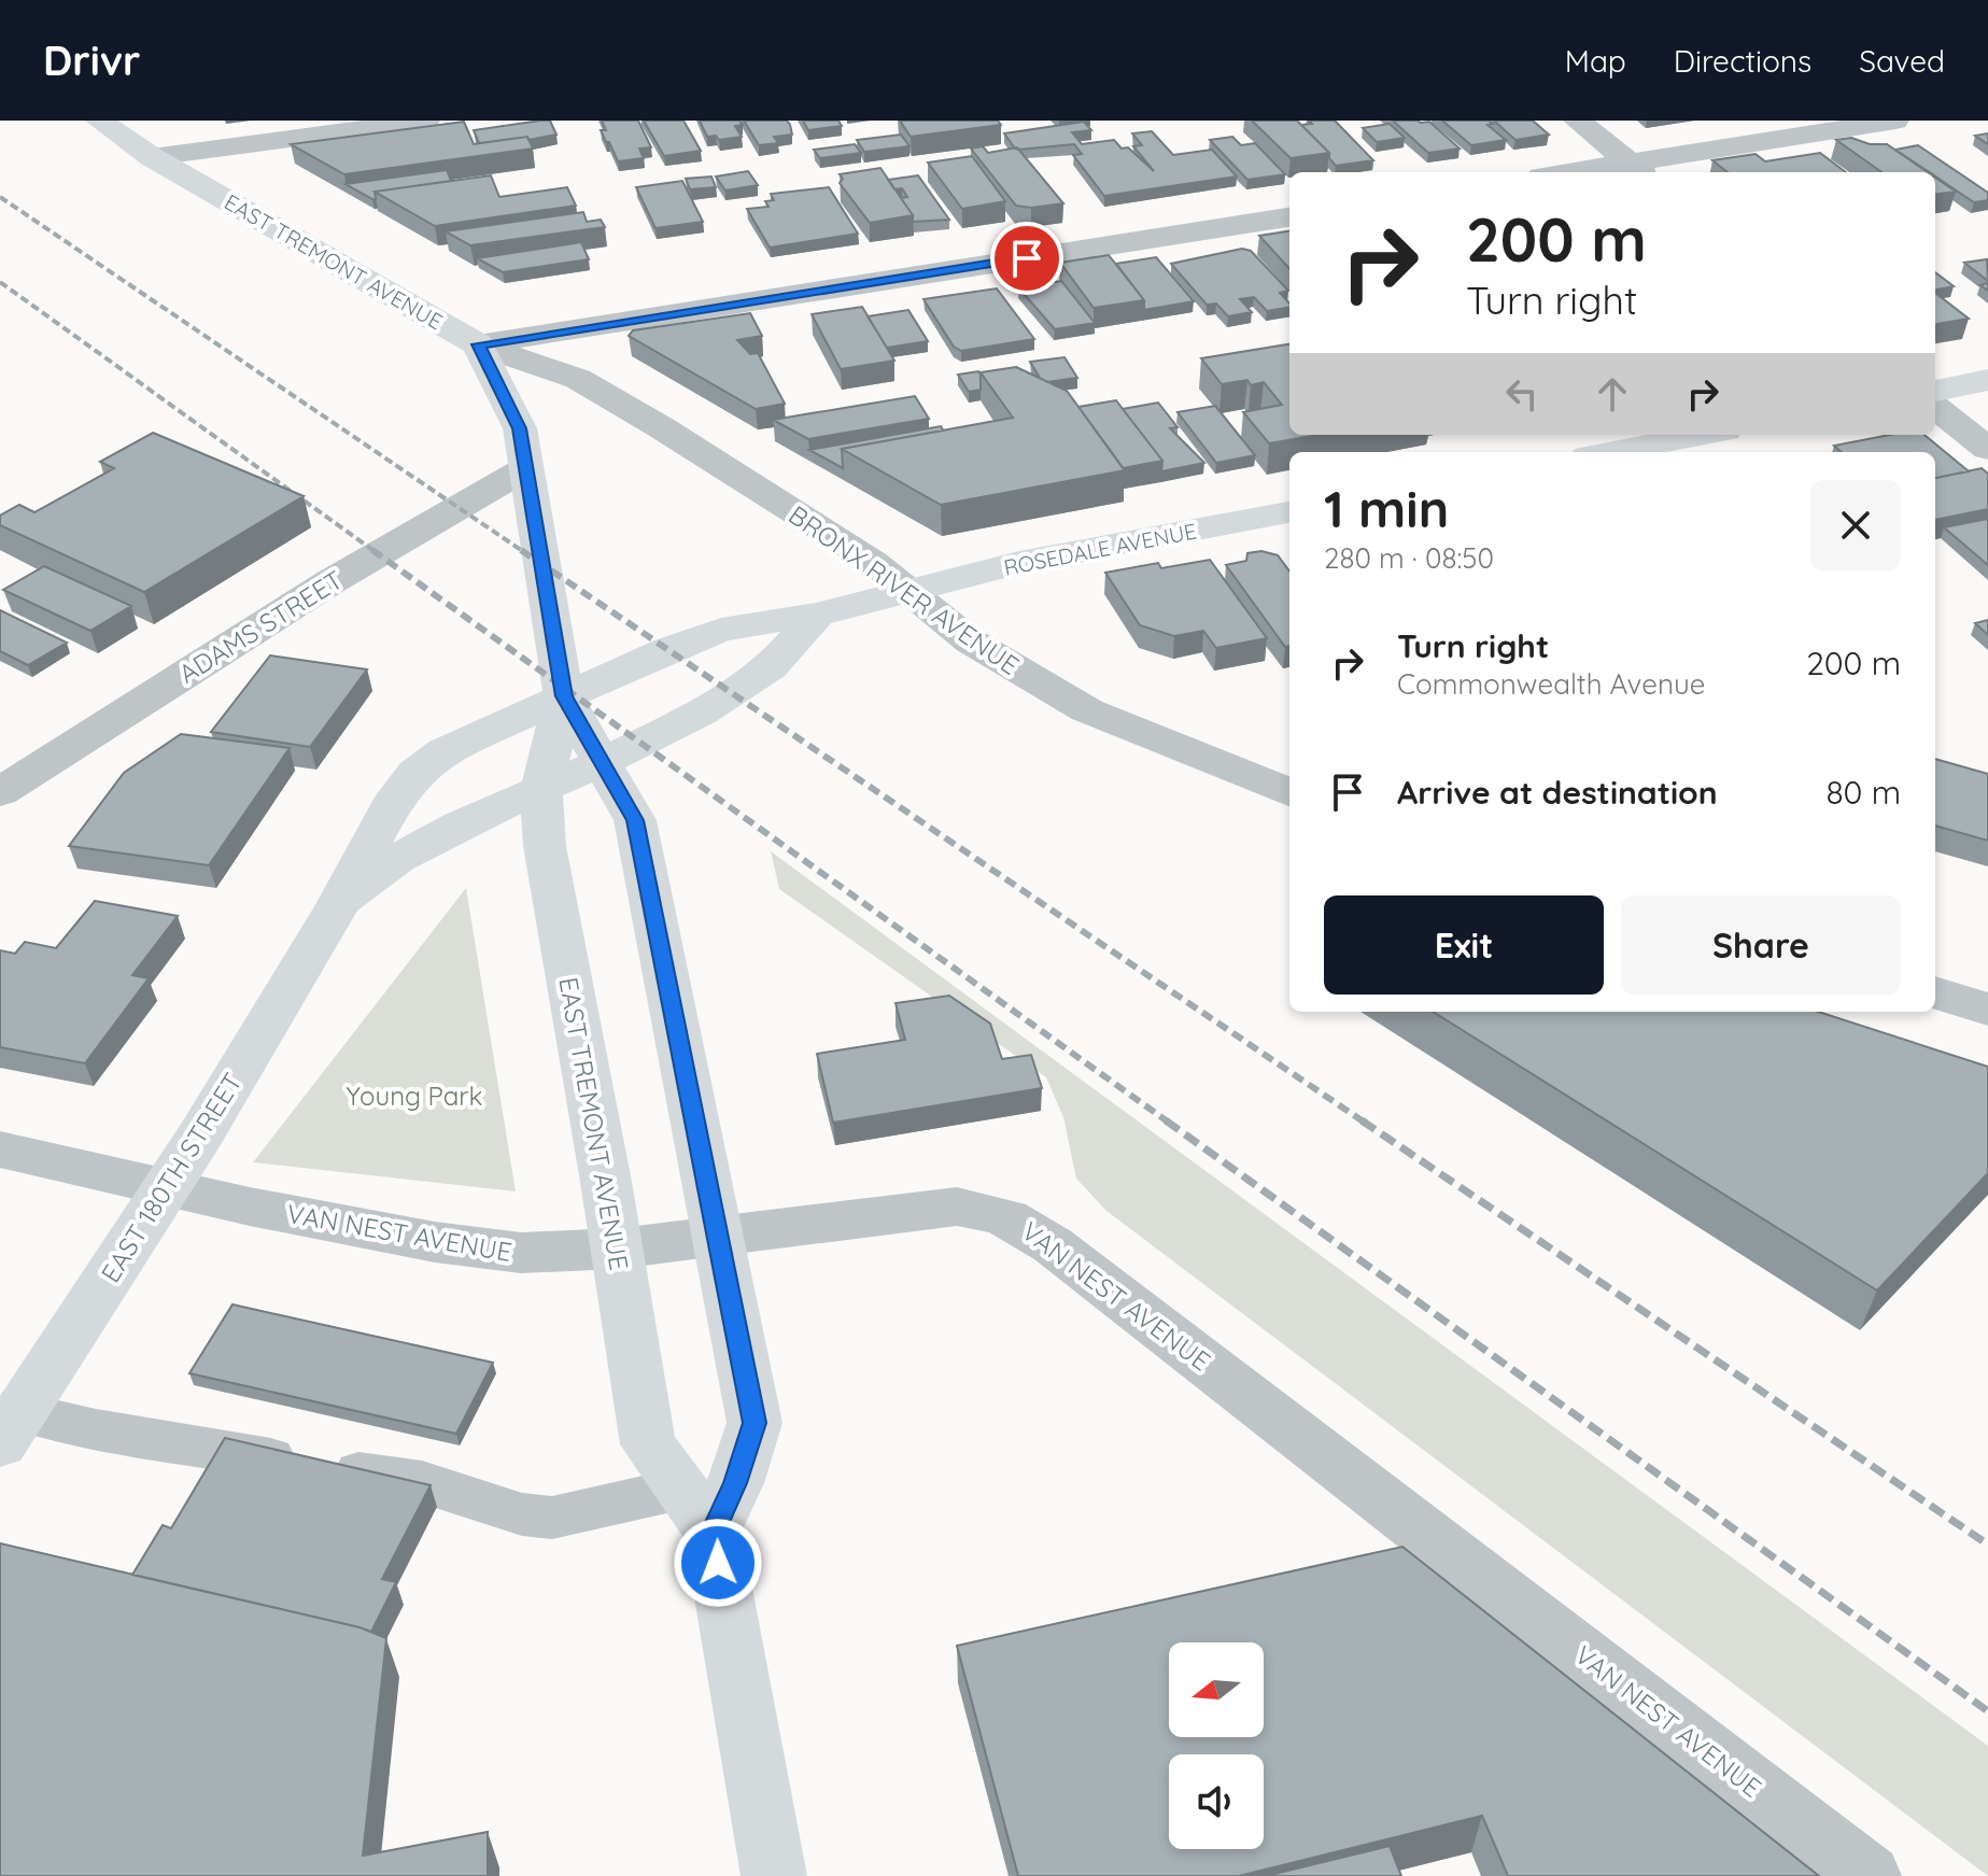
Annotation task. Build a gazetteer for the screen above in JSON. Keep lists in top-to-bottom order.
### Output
{
  "streets": {
    "main road": ["EAST TREMONT AVENUE", "ROSEDALE AVENUE", "EAST 180TH STREET"],
    "street": ["BRONX RIVER AVENUE", "ADAMS STREET", "VAN NEST AVENUE"]
  },
  "crossings": [
    ["EAST TREMONT AVENUE", "BRONX RIVER AVENUE"],
    ["EAST TREMONT AVENUE", "ADAMS STREET"],
    ["EAST TREMONT AVENUE", "EAST 180TH STREET"],
    ["EAST TREMONT AVENUE", "VAN NEST AVENUE"],
    ["ROSEDALE AVENUE", "BRONX RIVER AVENUE"],
    ["ROSEDALE AVENUE", "EAST 180TH STREET"],
    ["BRONX RIVER AVENUE", "EAST 180TH STREET"],
    ["EAST 180TH STREET", "VAN NEST AVENUE"]
  ],
  "parks": ["Young Park"],
  "north": "left",
  "page": {
    "header": "Drivr",
    "nav": ["Map", "Directions", "Saved"],
    "turn": ["200 m", "Turn right"],
    "heading": ["1 min", "280 m · 08:50"],
    "list": [
      {
        "name": "Turn right",
        "note": "Commonwealth Avenue",
        "value": "200 m"
      },
      {
        "name": "Arrive at destination",
        "value": "80 m"
      }
    ],
    "buttons": ["Exit", "Share"]
  }
}
